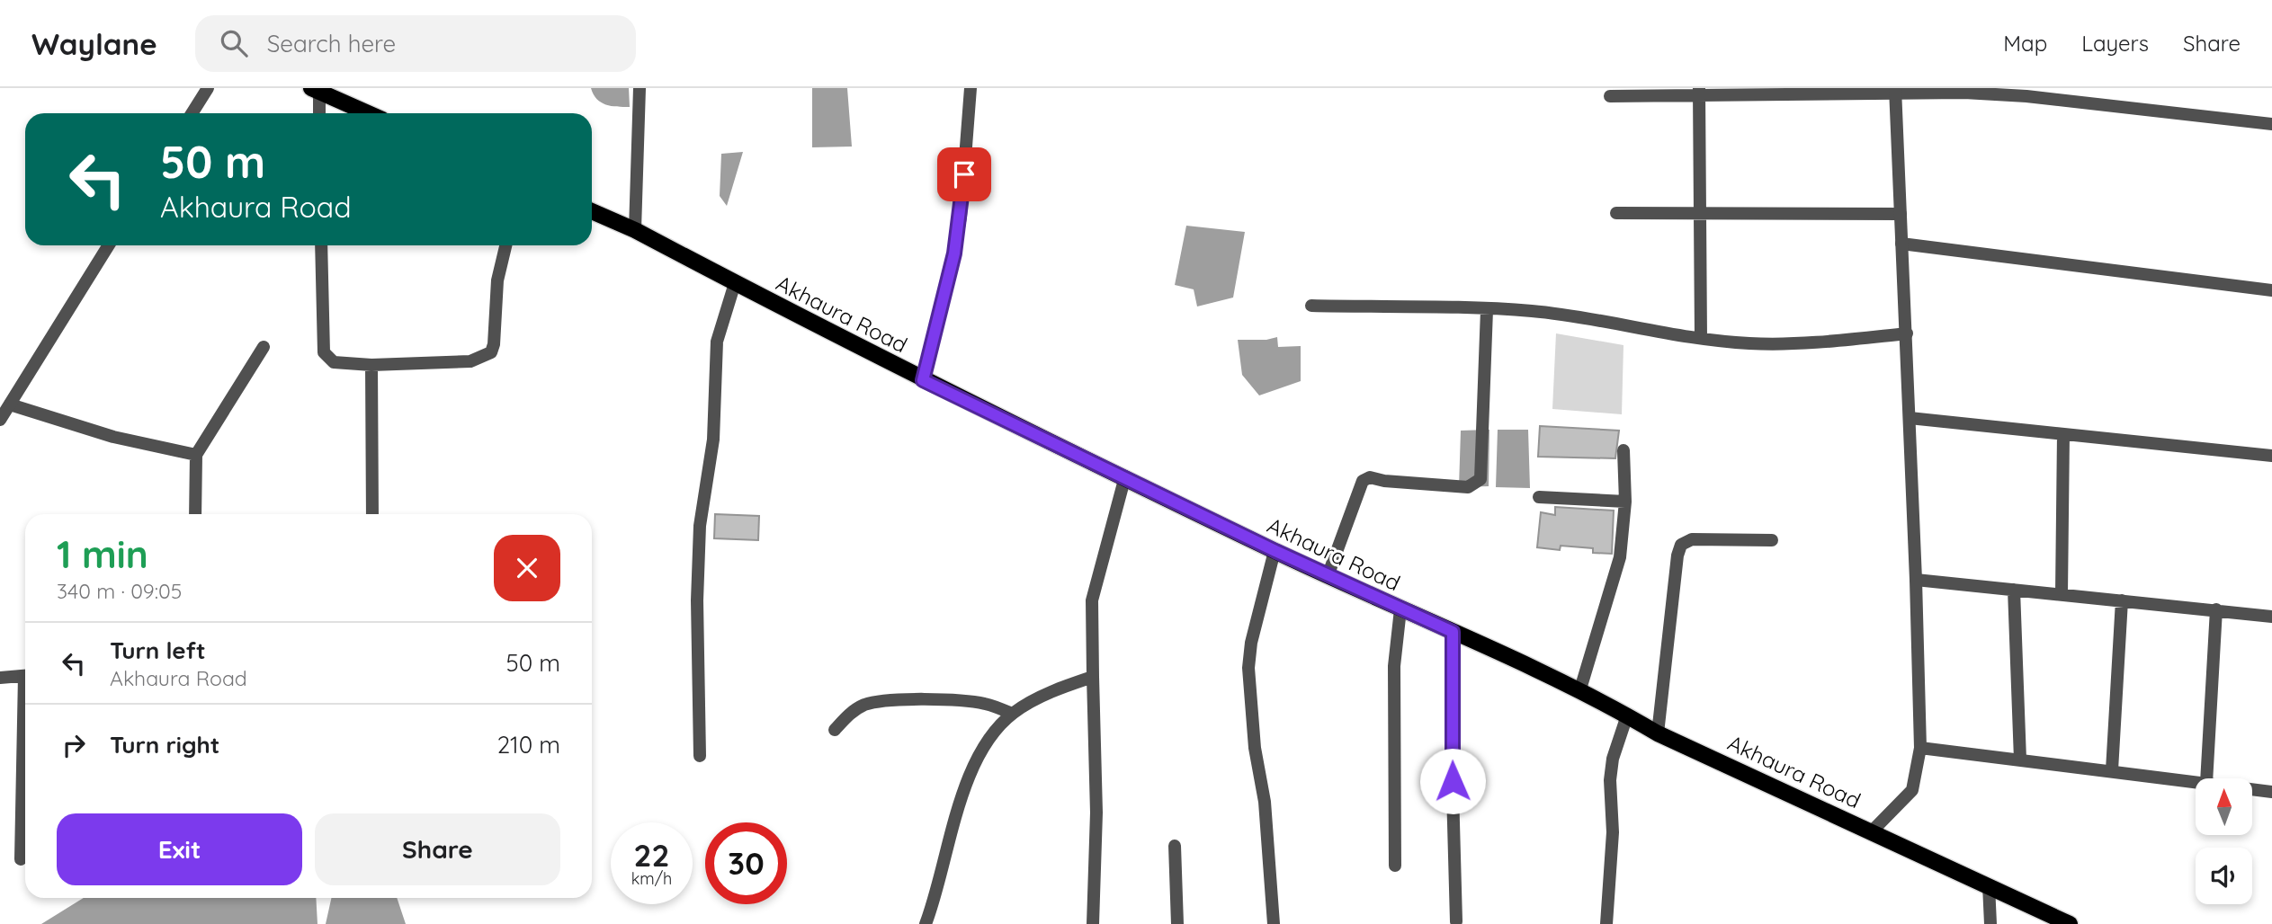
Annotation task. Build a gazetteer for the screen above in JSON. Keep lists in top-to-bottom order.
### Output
{
  "streets": {
    "main road": ["Akhaura Road"]
  },
  "north": "top",
  "page": {
    "header": "Waylane",
    "search": "Search here",
    "nav": ["Map", "Layers", "Share"],
    "turn": ["50 m", "Akhaura Road"],
    "heading": ["1 min", "340 m · 09:05"],
    "list": [
      {
        "name": "Turn left",
        "note": "Akhaura Road",
        "value": "50 m"
      },
      {
        "name": "Turn right",
        "value": "210 m"
      }
    ],
    "buttons": ["Exit", "Share"],
    "speed": "22 km/h",
    "limit": "30"
  }
}
